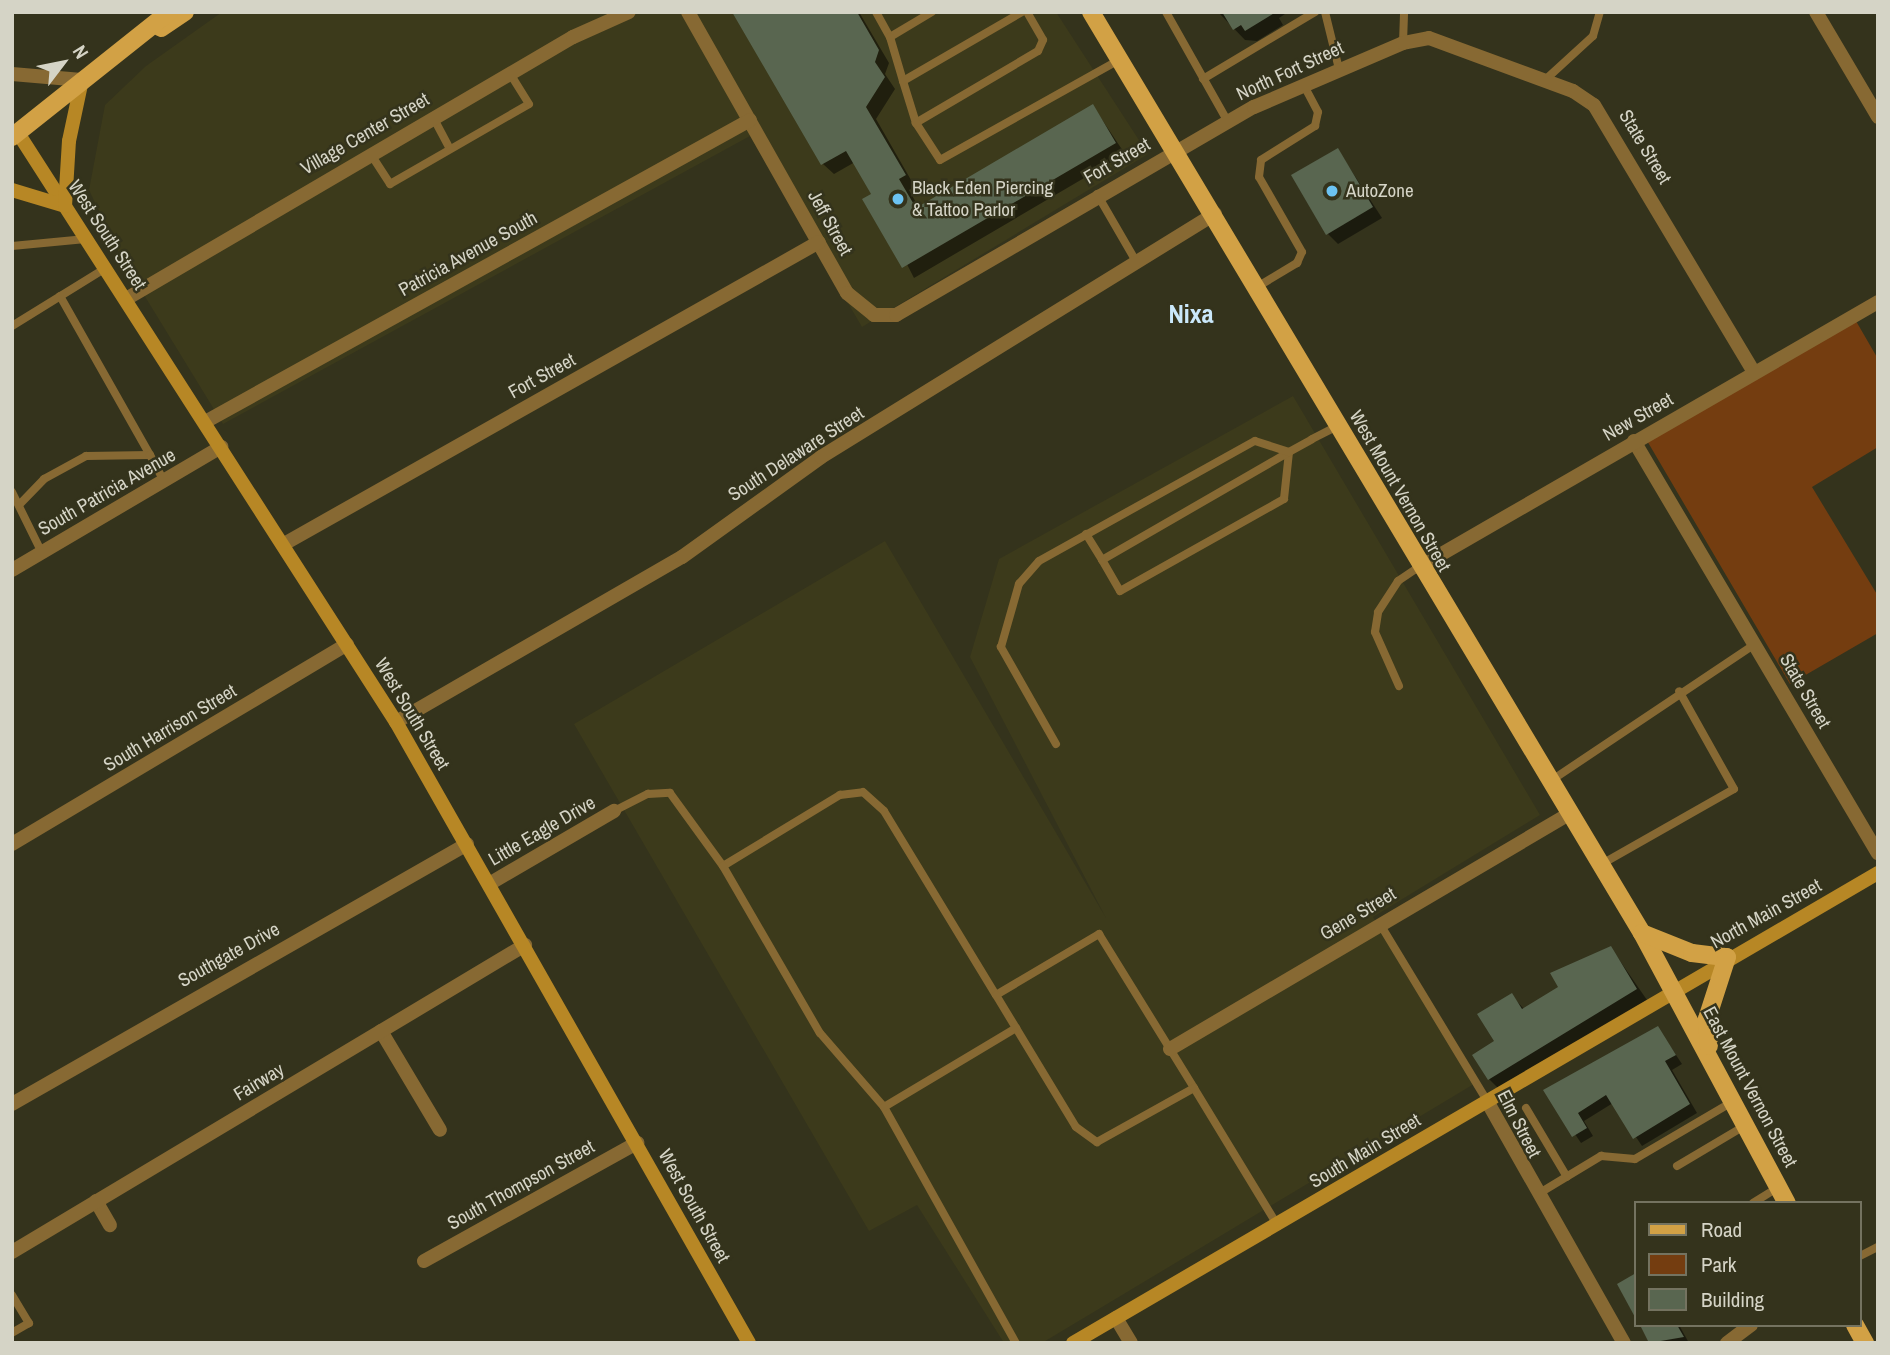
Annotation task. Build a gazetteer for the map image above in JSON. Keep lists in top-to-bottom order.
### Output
{
  "streets": {
    "main road": ["West Mount Vernon Street", "East Mount Vernon Street"],
    "street": [
      "North Fort Street",
      "Village Center Street",
      "State Street",
      "Fort Street",
      "Jeff Street",
      "West South Street",
      "Patricia Avenue South",
      "New Street",
      "South Delaware Street",
      "South Patricia Avenue",
      "South Harrison Street",
      "Little Eagle Drive",
      "Gene Street",
      "North Main Street",
      "Southgate Drive",
      "Fairway",
      "Elm Street",
      "South Main Street",
      "South Thompson Street"
    ]
  },
  "crossings": [
    ["North Fort Street", "State Street"],
    ["North Fort Street", "Fort Street"],
    ["North Fort Street", "West Mount Vernon Street"],
    ["Village Center Street", "West South Street"],
    ["State Street", "New Street"],
    ["Fort Street", "Jeff Street"],
    ["Fort Street", "West South Street"],
    ["Fort Street", "West Mount Vernon Street"],
    ["Jeff Street", "Patricia Avenue South"],
    ["West South Street", "Patricia Avenue South"],
    ["West South Street", "South Delaware Street"],
    ["West South Street", "South Patricia Avenue"],
    ["West South Street", "South Harrison Street"],
    ["West South Street", "Little Eagle Drive"],
    ["West South Street", "Southgate Drive"],
    ["West South Street", "Fairway"],
    ["West South Street", "South Thompson Street"],
    ["New Street", "West Mount Vernon Street"],
    ["South Delaware Street", "West Mount Vernon Street"],
    ["West Mount Vernon Street", "Gene Street"],
    ["West Mount Vernon Street", "North Main Street"],
    ["West Mount Vernon Street", "East Mount Vernon Street"],
    ["West Mount Vernon Street", "South Main Street"],
    ["Gene Street", "Elm Street"],
    ["North Main Street", "East Mount Vernon Street"],
    ["North Main Street", "South Main Street"],
    ["East Mount Vernon Street", "South Main Street"],
    ["Elm Street", "South Main Street"]
  ],
  "districts": ["Nixa"],
  "places": ["AutoZone", "Black Eden Piercing & Tattoo Parlor"],
  "legend": ["Road", "Park", "Building"],
  "north": "top right"
}
